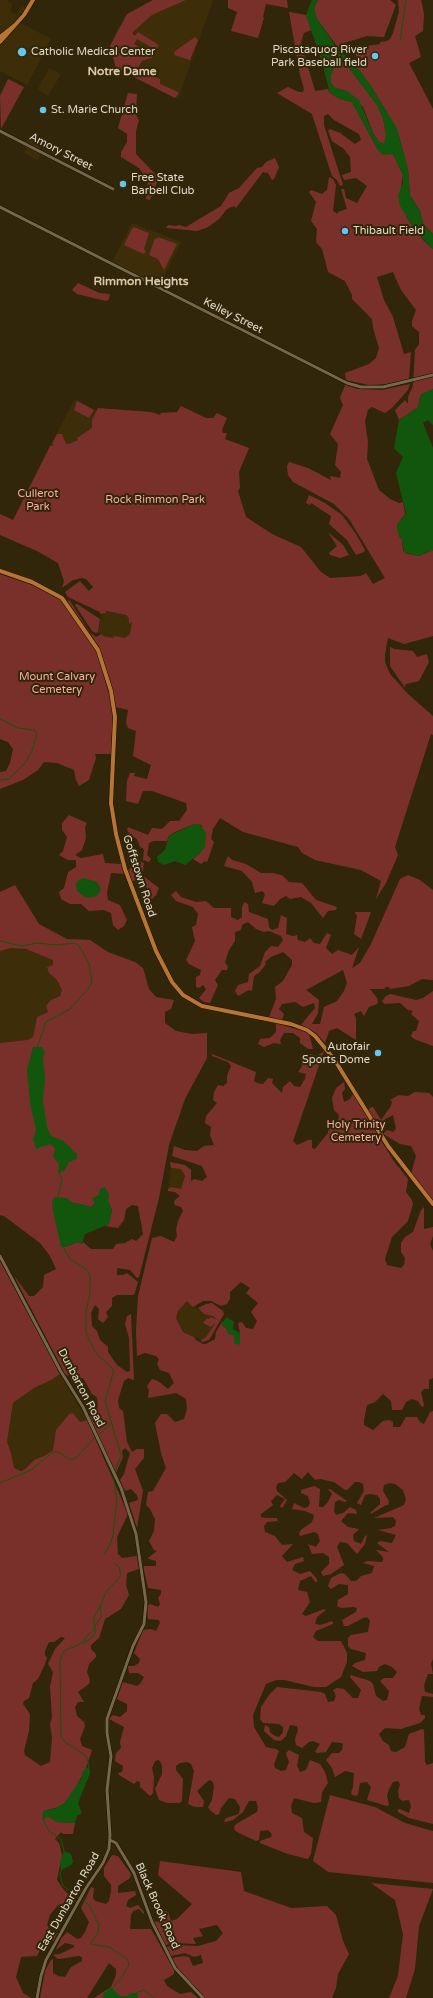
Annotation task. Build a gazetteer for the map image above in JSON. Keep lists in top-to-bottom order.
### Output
{
  "streets": {
    "main road": ["Goffstown Road"],
    "street": [
      "Amory Street",
      "Kelley Street",
      "Dunbarton Road",
      "East Dunbarton Road",
      "Black Brook Road"
    ]
  },
  "crossings": [
    ["Dunbarton Road", "East Dunbarton Road"],
    ["East Dunbarton Road", "Black Brook Road"]
  ],
  "districts": ["Notre Dame", "Rimmon Heights"],
  "parks": [
    "Cullerot Park",
    "Rock Rimmon Park",
    "Mount Calvary Cemetery",
    "Holy Trinity Cemetery"
  ],
  "places": [
    "Catholic Medical Center",
    "Piscataquog River Park Baseball field",
    "St. Marie Church",
    "Free State Barbell Club",
    "Thibault Field",
    "Autofair Sports Dome"
  ]
}
